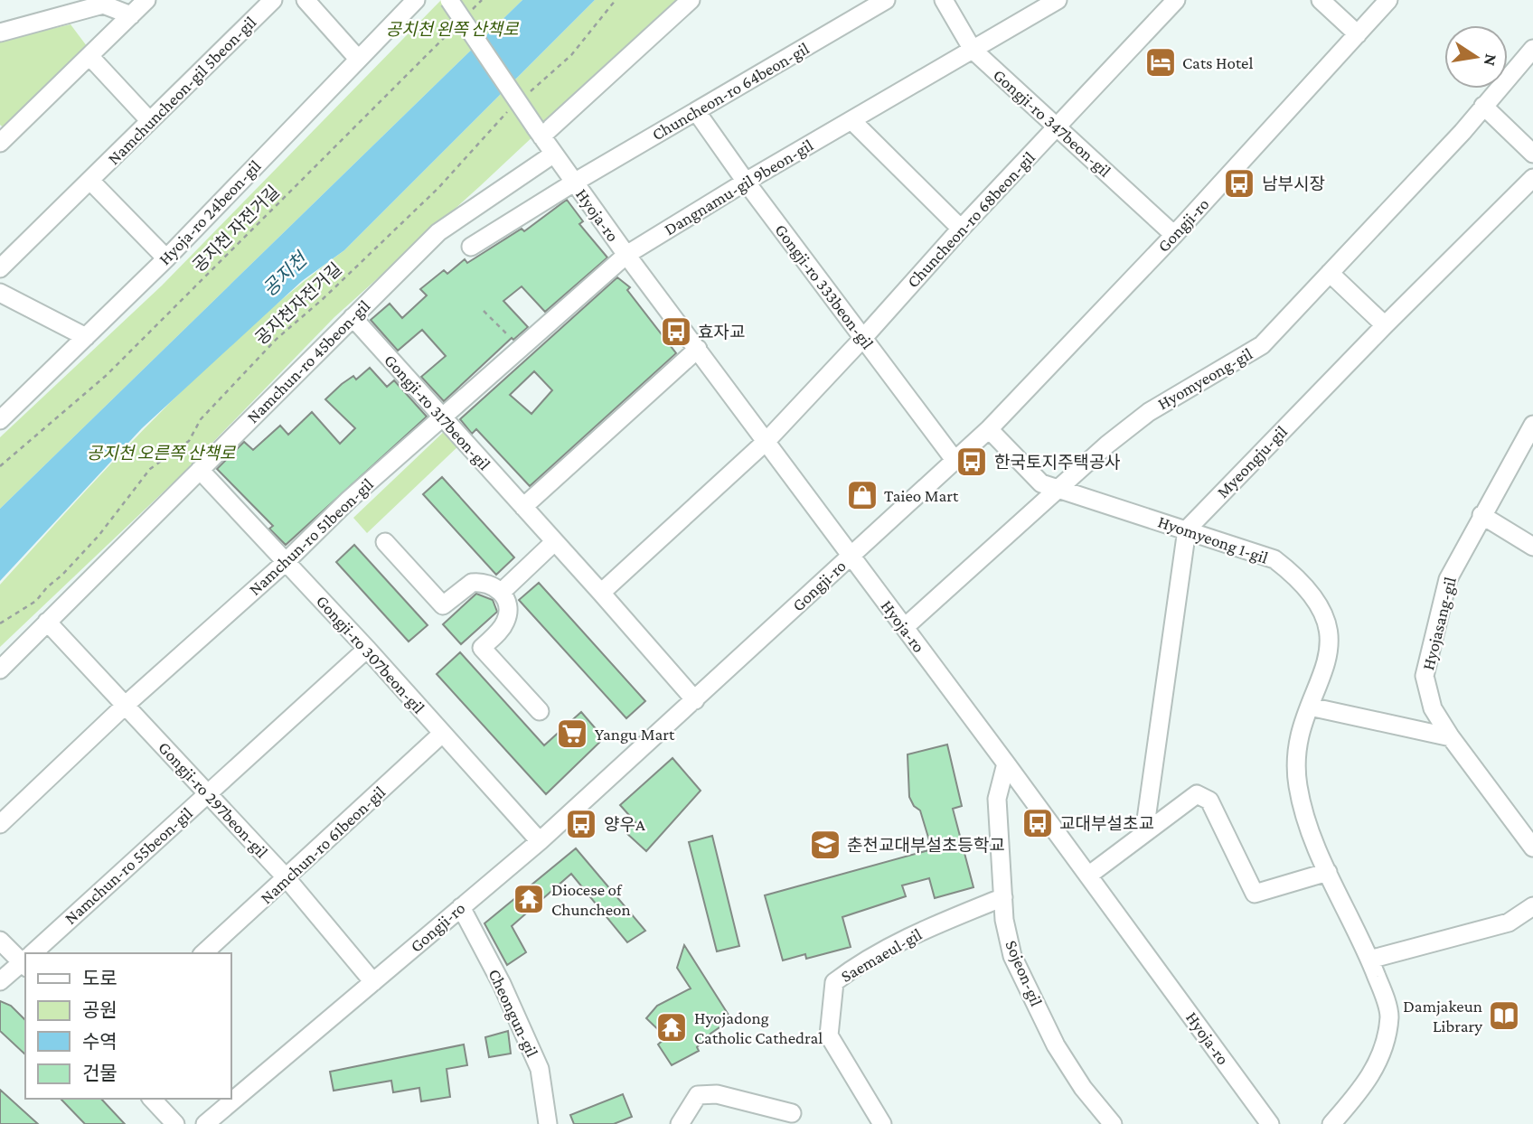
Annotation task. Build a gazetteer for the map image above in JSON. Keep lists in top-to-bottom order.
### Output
{
  "streets": {
    "street": [
      "Namchuncheon-gil 5beon-gil",
      "Chuncheon-ro 64beon-gil",
      "Gongji-ro 347beon-gil",
      "Dangnamu-gil 9beon-gil",
      "Hyoja-ro 24beon-gil",
      "Hyoja-ro",
      "Chuncheon-ro 68beon-gil",
      "Gongji-ro",
      "Gongji-ro 333beon-gil",
      "Namchun-ro 45beon-gil",
      "Hyomyeong-gil",
      "Gongji-ro 317beon-gil",
      "Myeongju-gil",
      "Namchun-ro 51beon-gil",
      "Hyomyeong 1-gil",
      "Hyojasang-gil",
      "Gongji-ro 307beon-gil",
      "Gongji-ro 297beon-gil",
      "Namchun-ro 61beon-gil",
      "Namchun-ro 55beon-gil",
      "Saemaeul-gil",
      "Sojeon-gil",
      "Cheongun-gil"
    ],
    "path": ["공지천 자전거길", "공지천자전거길"]
  },
  "crossings": [
    ["Chuncheon-ro 64beon-gil", "Hyoja-ro"],
    ["Chuncheon-ro 64beon-gil", "Gongji-ro 333beon-gil"],
    ["Gongji-ro 347beon-gil", "Dangnamu-gil 9beon-gil"],
    ["Gongji-ro 347beon-gil", "Chuncheon-ro 68beon-gil"],
    ["Gongji-ro 347beon-gil", "Gongji-ro"],
    ["Dangnamu-gil 9beon-gil", "Hyoja-ro"],
    ["Dangnamu-gil 9beon-gil", "Gongji-ro 333beon-gil"],
    ["Dangnamu-gil 9beon-gil", "Namchun-ro 51beon-gil"],
    ["Hyoja-ro", "Chuncheon-ro 68beon-gil"],
    ["Hyoja-ro", "Gongji-ro"],
    ["Hyoja-ro", "Namchun-ro 45beon-gil"],
    ["Hyoja-ro", "Hyomyeong-gil"],
    ["Hyoja-ro", "Namchun-ro 51beon-gil"],
    ["Hyoja-ro", "Sojeon-gil"],
    ["Chuncheon-ro 68beon-gil", "Gongji-ro 333beon-gil"],
    ["Gongji-ro", "Gongji-ro 333beon-gil"],
    ["Gongji-ro", "Gongji-ro 317beon-gil"],
    ["Gongji-ro", "Hyomyeong 1-gil"],
    ["Gongji-ro", "Gongji-ro 307beon-gil"],
    ["Gongji-ro", "Gongji-ro 297beon-gil"],
    ["Gongji-ro", "Cheongun-gil"],
    ["Namchun-ro 45beon-gil", "Gongji-ro 317beon-gil"],
    ["Namchun-ro 45beon-gil", "Gongji-ro 307beon-gil"],
    ["Namchun-ro 45beon-gil", "Gongji-ro 297beon-gil"],
    ["Hyomyeong-gil", "Hyomyeong 1-gil"],
    ["Gongji-ro 317beon-gil", "Namchun-ro 51beon-gil"],
    ["Myeongju-gil", "Hyomyeong 1-gil"],
    ["Namchun-ro 51beon-gil", "Gongji-ro 307beon-gil"],
    ["Namchun-ro 51beon-gil", "Gongji-ro 297beon-gil"],
    ["Gongji-ro 307beon-gil", "Namchun-ro 61beon-gil"],
    ["Gongji-ro 307beon-gil", "Namchun-ro 55beon-gil"],
    ["Gongji-ro 297beon-gil", "Namchun-ro 61beon-gil"],
    ["Gongji-ro 297beon-gil", "Namchun-ro 55beon-gil"],
    ["Saemaeul-gil", "Sojeon-gil"]
  ],
  "water": ["공지천"],
  "parks": ["공치천 왼쪽 산책로", "공지천 오른쪽 산책로"],
  "places": {
    "hotel": ["Cats Hotel"],
    "bus stop": [
      "남부시장",
      "효자교",
      "한국토지주택공사",
      "교대부설초교",
      "양우A"
    ],
    "shop": ["Taieo Mart"],
    "supermarket": ["Yangu Mart"],
    "school or university": ["춘천교대부설초등학교"],
    "temple": ["Diocese of Chuncheon", "Hyojadong Catholic Cathedral"],
    "library": ["Damjakeun Library"]
  },
  "legend": [
    "도로",
    "공원",
    "수역",
    "건물"
  ],
  "north": "right"
}
